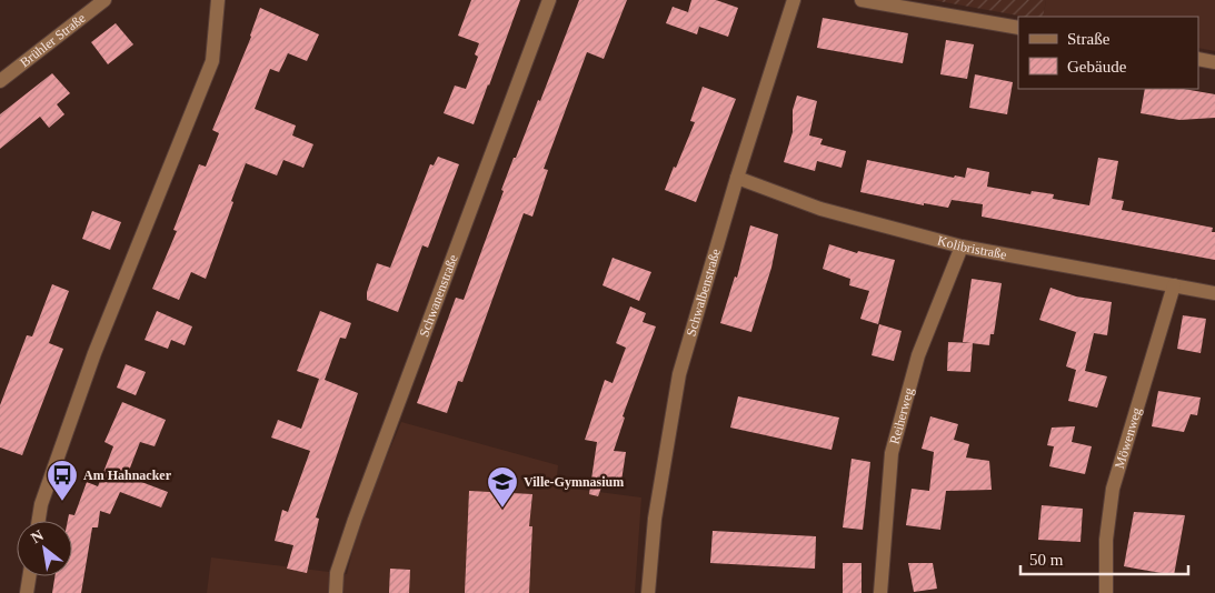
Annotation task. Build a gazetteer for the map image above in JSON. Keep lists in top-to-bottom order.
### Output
{
  "streets": {
    "street": [
      "Brühler Straße",
      "Kolibristraße",
      "Schwalbenstraße",
      "Schwanenstraße",
      "Reiherweg",
      "Möwenweg"
    ]
  },
  "crossings": [
    ["Kolibristraße", "Schwalbenstraße"],
    ["Kolibristraße", "Reiherweg"],
    ["Kolibristraße", "Möwenweg"]
  ],
  "places": {
    "bus stop": ["Am Hahnacker"],
    "school or university": ["Ville-Gymnasium"]
  },
  "legend": ["Straße", "Gebäude"],
  "scale_bar": "50 m",
  "north": "top left"
}
